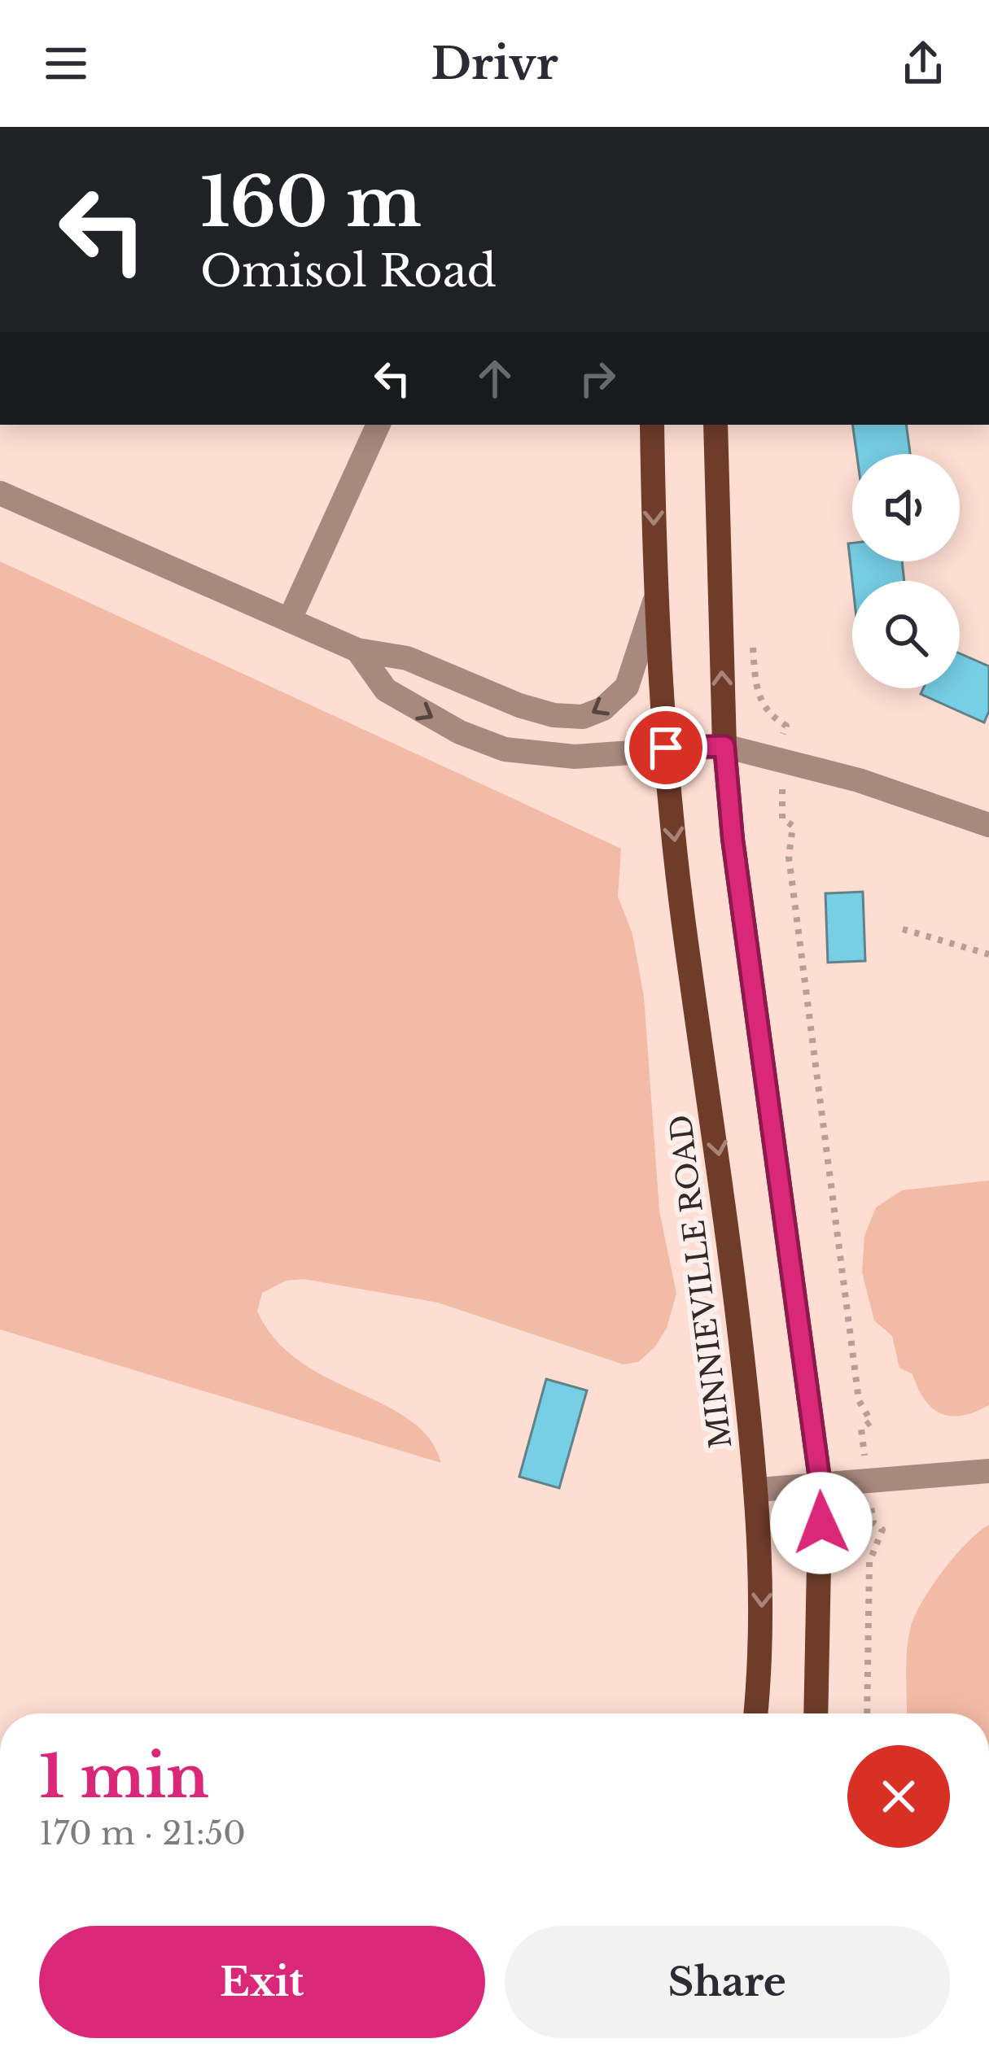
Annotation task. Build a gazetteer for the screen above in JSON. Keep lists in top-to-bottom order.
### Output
{
  "streets": {
    "main road": ["MINNIEVILLE ROAD"]
  },
  "page": {
    "header": "Drivr",
    "turn": ["160 m", "Omisol Road"],
    "heading": ["1 min", "170 m · 21:50"],
    "buttons": ["Exit", "Share"]
  }
}
